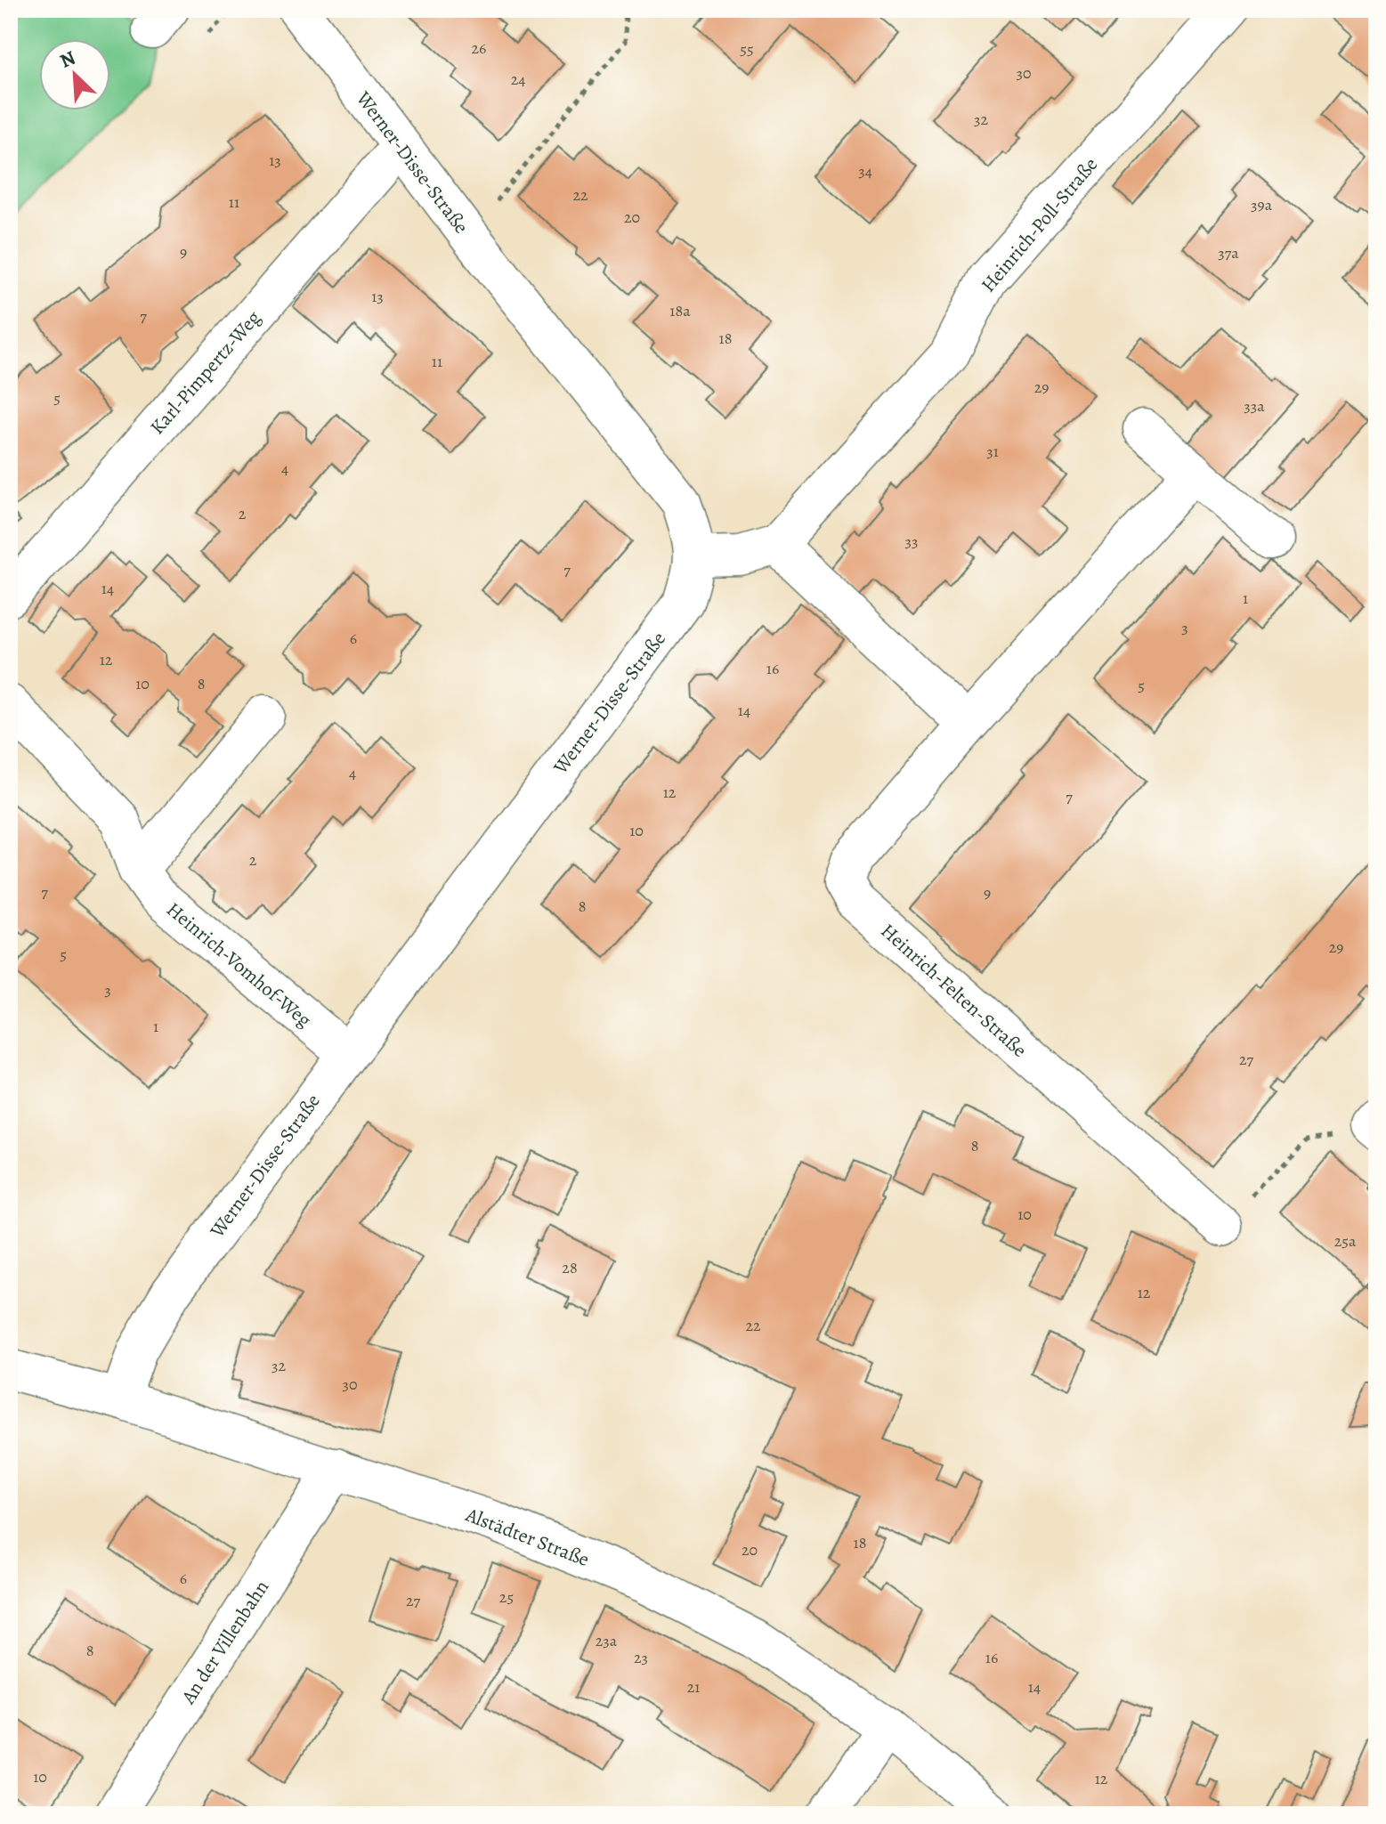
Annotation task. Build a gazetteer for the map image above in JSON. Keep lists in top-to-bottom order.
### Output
{
  "streets": {
    "street": [
      "Werner-Disse-Straße",
      "Heinrich-Poll-Straße",
      "Karl-Pimpertz-Weg",
      "Heinrich-Vomhof-Weg",
      "Heinrich-Felten-Straße",
      "Alstädter Straße",
      "An der Villenbahn"
    ]
  },
  "crossings": [
    ["Werner-Disse-Straße", "Karl-Pimpertz-Weg"],
    ["Werner-Disse-Straße", "Heinrich-Vomhof-Weg"],
    ["Werner-Disse-Straße", "Alstädter Straße"],
    ["Alstädter Straße", "An der Villenbahn"]
  ],
  "house_numbers": [
    "26",
    "55",
    "30",
    "24",
    "32",
    "13",
    "34",
    "22",
    "11",
    "39a",
    "20",
    "9",
    "37a",
    "13",
    "18a",
    "7",
    "18",
    "11",
    "29",
    "5",
    "33a",
    "31",
    "4",
    "2",
    "33",
    "7",
    "14",
    "1",
    "3",
    "6",
    "12",
    "16",
    "10",
    "8",
    "5",
    "14",
    "4",
    "12",
    "7",
    "10",
    "2",
    "7",
    "9",
    "8",
    "29",
    "5",
    "3",
    "1",
    "27",
    "8",
    "10",
    "25a",
    "28",
    "12",
    "22",
    "32",
    "30",
    "18",
    "20",
    "6",
    "25",
    "27",
    "23a",
    "8",
    "23",
    "16",
    "21",
    "14",
    "10",
    "12"
  ],
  "north": "top left"
}
